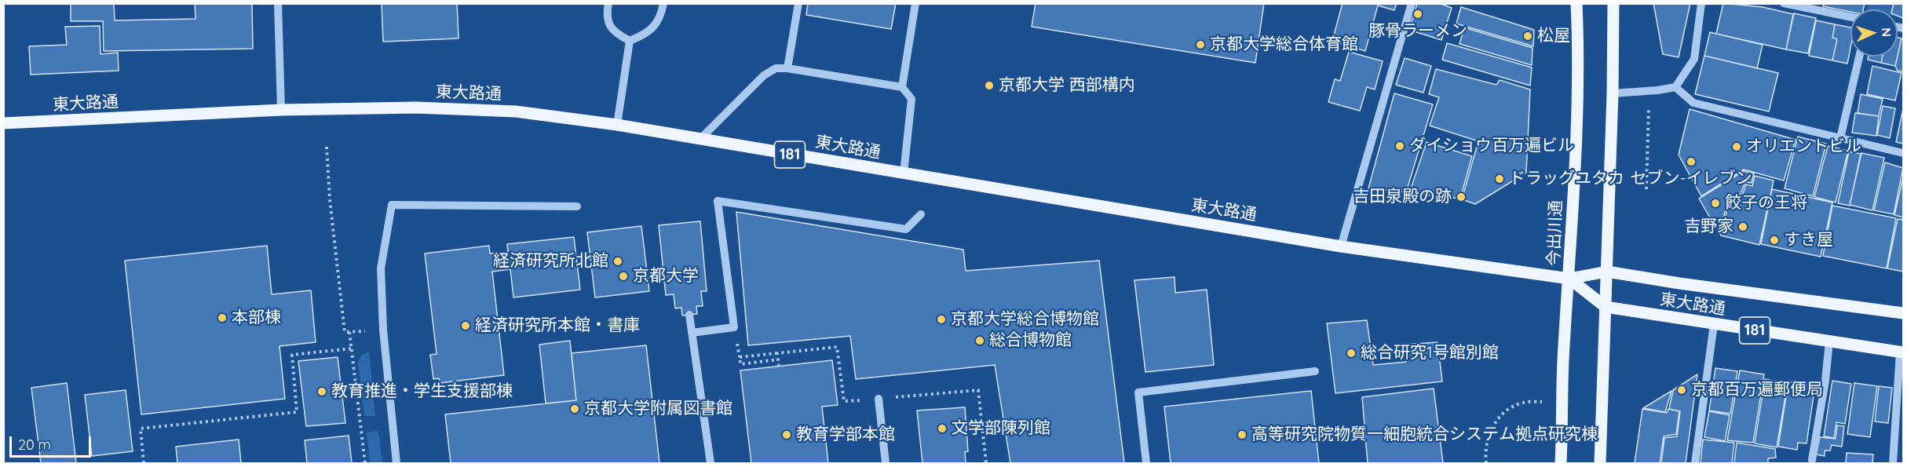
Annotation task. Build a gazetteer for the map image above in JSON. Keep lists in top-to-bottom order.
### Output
{
  "streets": {
    "main road": ["東大路通", "181", "今出川通"]
  },
  "crossings": [
    ["東大路通", "今出川通"]
  ],
  "places": [
    "豚骨ラーメン",
    "松屋",
    "京都大学総合体育館",
    "京都大学 西部構内",
    "ダイショウ百万遍ビル",
    "オリエントビル",
    "セブン-イレブン",
    "ドラッグユタカ",
    "吉田泉殿の跡",
    "餃子の王将",
    "吉野家",
    "すき屋",
    "経済研究所北館",
    "京都大学",
    "本部棟",
    "京都大学総合博物館",
    "経済研究所本館・書庫",
    "総合博物館",
    "総合研究1号館別館",
    "京都百万遍郵便局",
    "教育推進・学生支援部棟",
    "京都大学附属図書館",
    "文学部陳列館",
    "教育学部本館",
    "高等研究院物質一細胞統合システム拠点研究棟"
  ],
  "scale_bar": "20 m",
  "north": "right"
}
